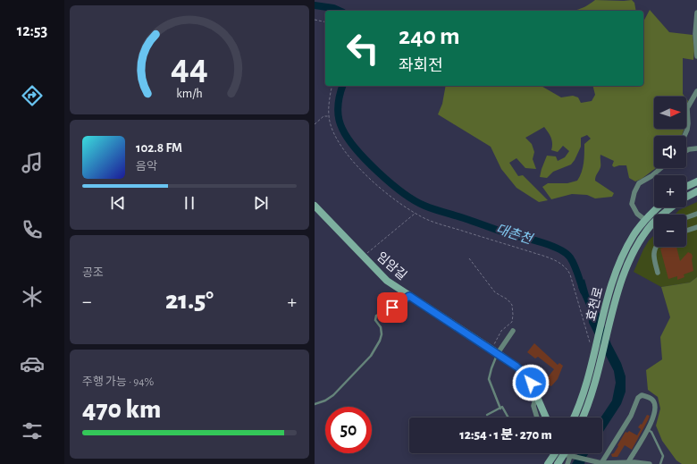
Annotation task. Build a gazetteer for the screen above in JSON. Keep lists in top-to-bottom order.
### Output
{
  "streets": {
    "main road": ["임암길", "효천로"]
  },
  "water": ["대촌천"],
  "north": "right",
  "page": {
    "tabs": "12:53",
    "turn": ["240 m", "좌회전"],
    "map_buttons": ["+", "−"],
    "song": ["102.8 FM", "음악"],
    "tile": [
      "공조",
      ["주행 가능 · 94%", "470 km"]
    ],
    "heat": ["−", "21.5°", "+"],
    "limit": "50",
    "trip": "12:54 · 1 분 · 270 m",
    "gauge": ["44", "km/h"]
  }
}
